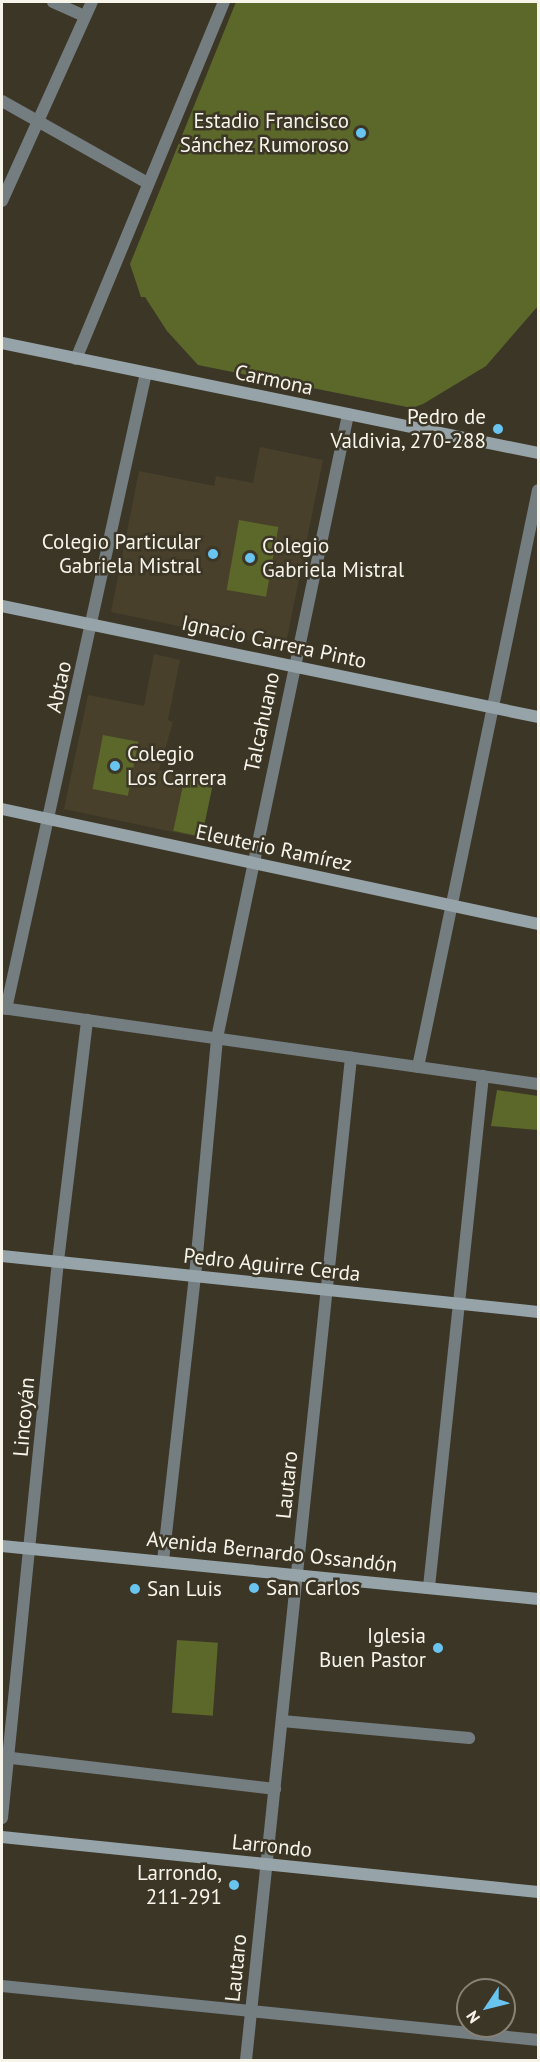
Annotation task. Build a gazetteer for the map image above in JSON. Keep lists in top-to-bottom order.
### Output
{
  "streets": {
    "street": [
      "Carmona",
      "Ignacio Carrera Pinto",
      "Abtao",
      "Talcahuano",
      "Eleuterio Ramírez",
      "Pedro Aguirre Cerda",
      "Lincoyán",
      "Lautaro",
      "Avenida Bernardo Ossandón",
      "Larrondo"
    ]
  },
  "crossings": [
    ["Carmona", "Abtao"],
    ["Carmona", "Talcahuano"],
    ["Ignacio Carrera Pinto", "Abtao"],
    ["Ignacio Carrera Pinto", "Talcahuano"],
    ["Abtao", "Eleuterio Ramírez"],
    ["Talcahuano", "Eleuterio Ramírez"],
    ["Talcahuano", "Pedro Aguirre Cerda"],
    ["Talcahuano", "Avenida Bernardo Ossandón"],
    ["Pedro Aguirre Cerda", "Lincoyán"],
    ["Pedro Aguirre Cerda", "Lautaro"],
    ["Lincoyán", "Avenida Bernardo Ossandón"],
    ["Lautaro", "Avenida Bernardo Ossandón"],
    ["Lautaro", "Larrondo"]
  ],
  "places": [
    "Estadio Francisco Sánchez Rumoroso",
    "Pedro de Valdivia, 270-288",
    "Colegio Particular Gabriela Mistral",
    "Colegio Gabriela Mistral",
    "Colegio Los Carrera",
    "San Carlos",
    "San Luis",
    "Iglesia Buen Pastor",
    "Larrondo, 211-291"
  ],
  "north": "bottom left"
}
